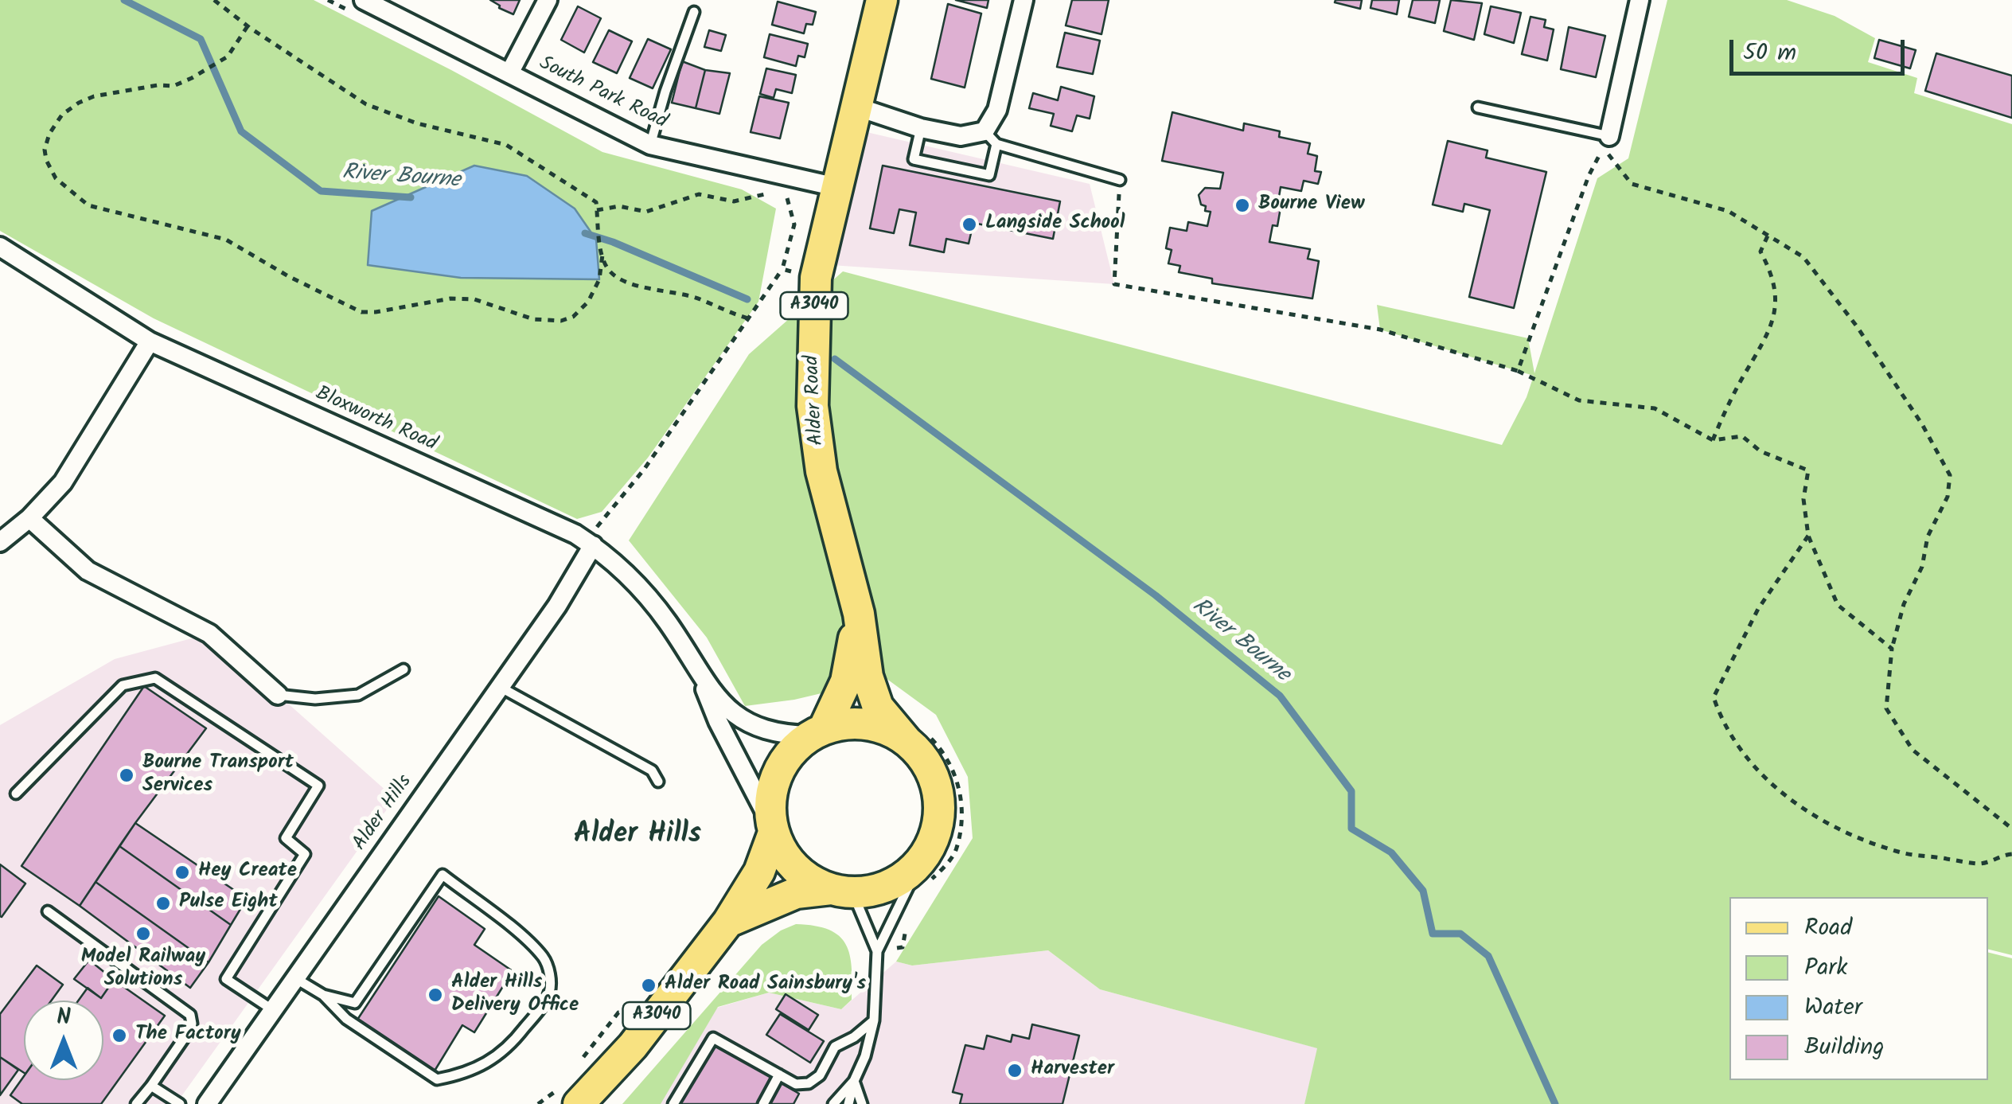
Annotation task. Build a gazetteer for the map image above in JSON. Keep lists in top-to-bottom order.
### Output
{
  "streets": {
    "main road": ["A3040", "Alder Road"],
    "street": ["South Park Road", "Bloxworth Road", "Alder Hills"]
  },
  "crossings": [
    ["South Park Road", "Alder Road"],
    ["A3040", "Alder Road"],
    ["A3040", "Bloxworth Road"],
    ["Alder Road", "Bloxworth Road"],
    ["Bloxworth Road", "Alder Hills"]
  ],
  "districts": ["Alder Hills"],
  "water": ["River Bourne"],
  "places": [
    "Bourne View",
    "Langside School",
    "Bourne Transport Services",
    "Hey Create",
    "Pulse Eight",
    "Model Railway Solutions",
    "Alder Road Sainsbury's",
    "Alder Hills Delivery Office",
    "The Factory",
    "Harvester"
  ],
  "legend": [
    "Road",
    "Park",
    "Water",
    "Building"
  ],
  "scale_bar": "50 m",
  "north": "top"
}
